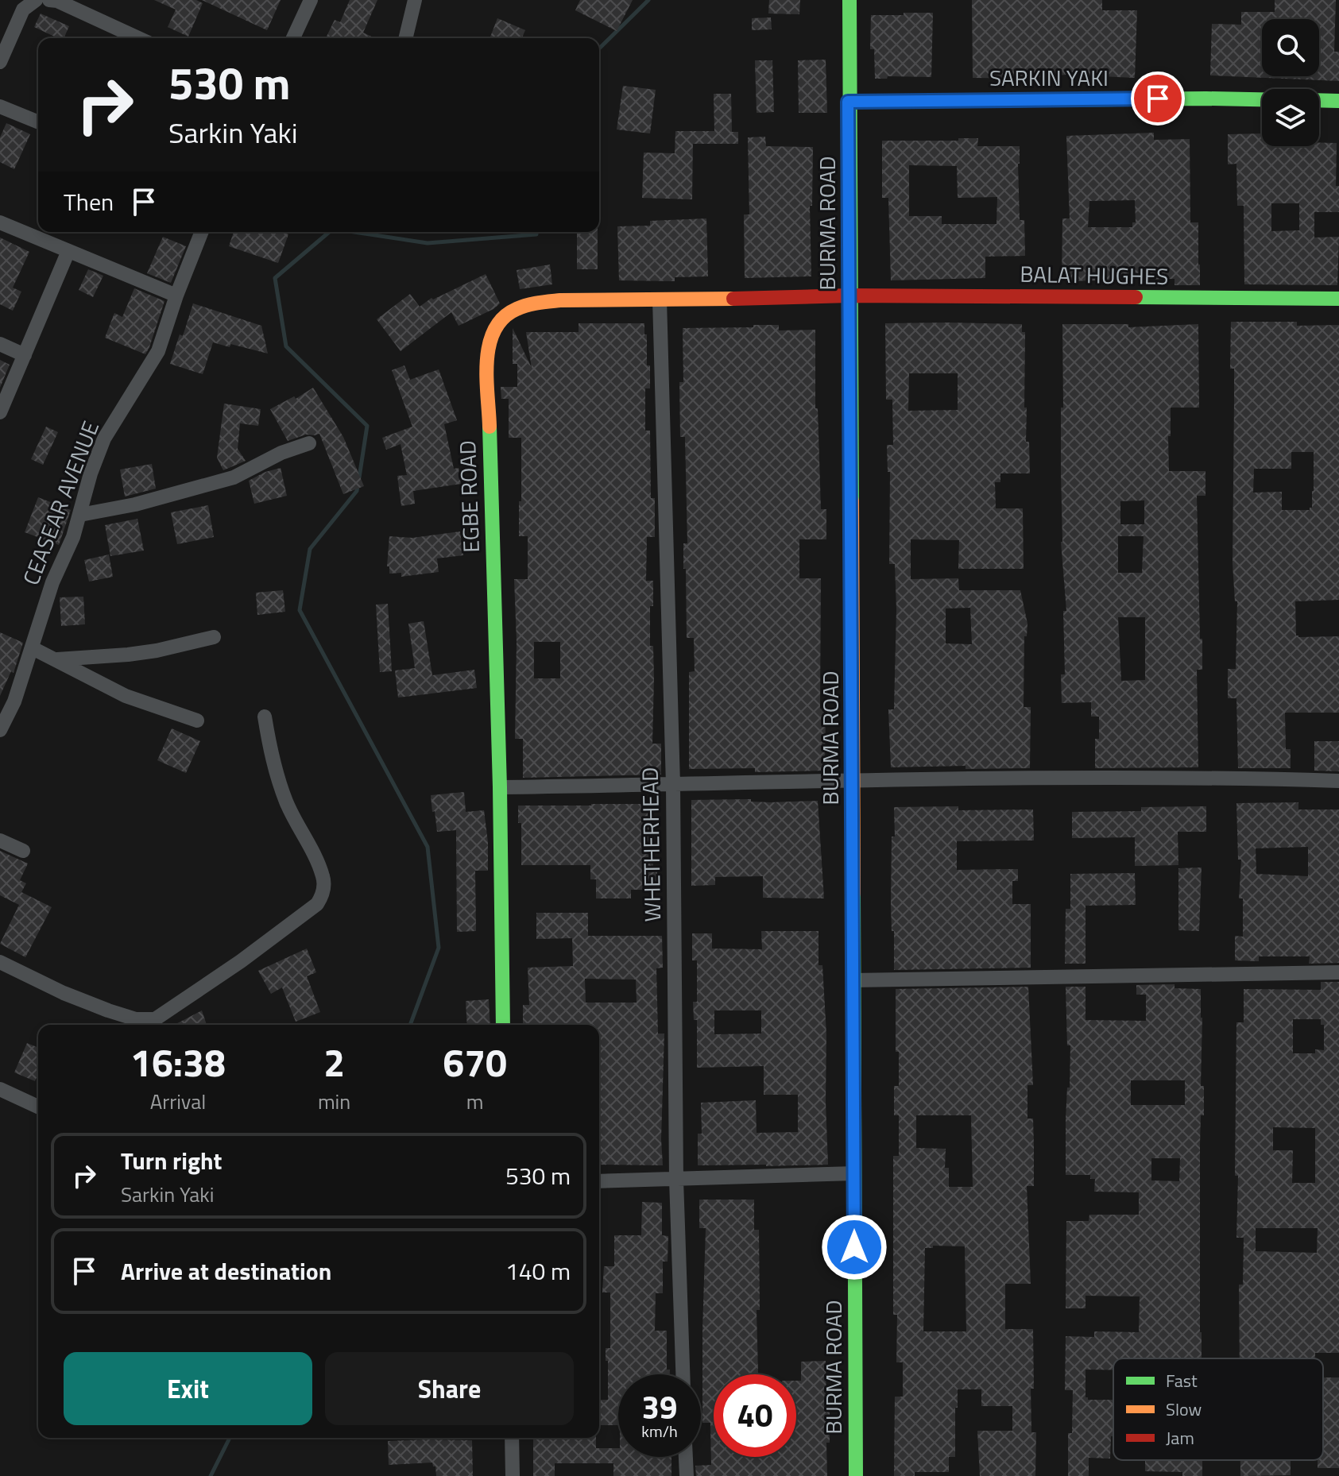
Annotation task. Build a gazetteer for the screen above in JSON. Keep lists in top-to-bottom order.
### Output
{
  "streets": {
    "street": [
      "SARKIN YAKI",
      "BURMA ROAD",
      "BALAT HUGHES",
      "EGBE ROAD",
      "CEASEAR AVENUE",
      "WHETHERHEAD"
    ]
  },
  "crossings": [
    ["SARKIN YAKI", "BURMA ROAD"],
    ["BURMA ROAD", "BALAT HUGHES"],
    ["BURMA ROAD", "EGBE ROAD"],
    ["BALAT HUGHES", "EGBE ROAD"],
    ["EGBE ROAD", "WHETHERHEAD"]
  ],
  "legend": ["Fast", "Slow", "Jam"],
  "page": {
    "turn": ["530 m", "Sarkin Yaki"],
    "then": "Then",
    "eta": [
      "16:38",
      "Arrival",
      "2",
      "min",
      "670",
      "m"
    ],
    "list": [
      {
        "name": "Turn right",
        "note": "Sarkin Yaki",
        "value": "530 m"
      },
      {
        "name": "Arrive at destination",
        "value": "140 m"
      }
    ],
    "buttons": ["Exit", "Share"],
    "speed": "39 km/h",
    "limit": "40"
  }
}
